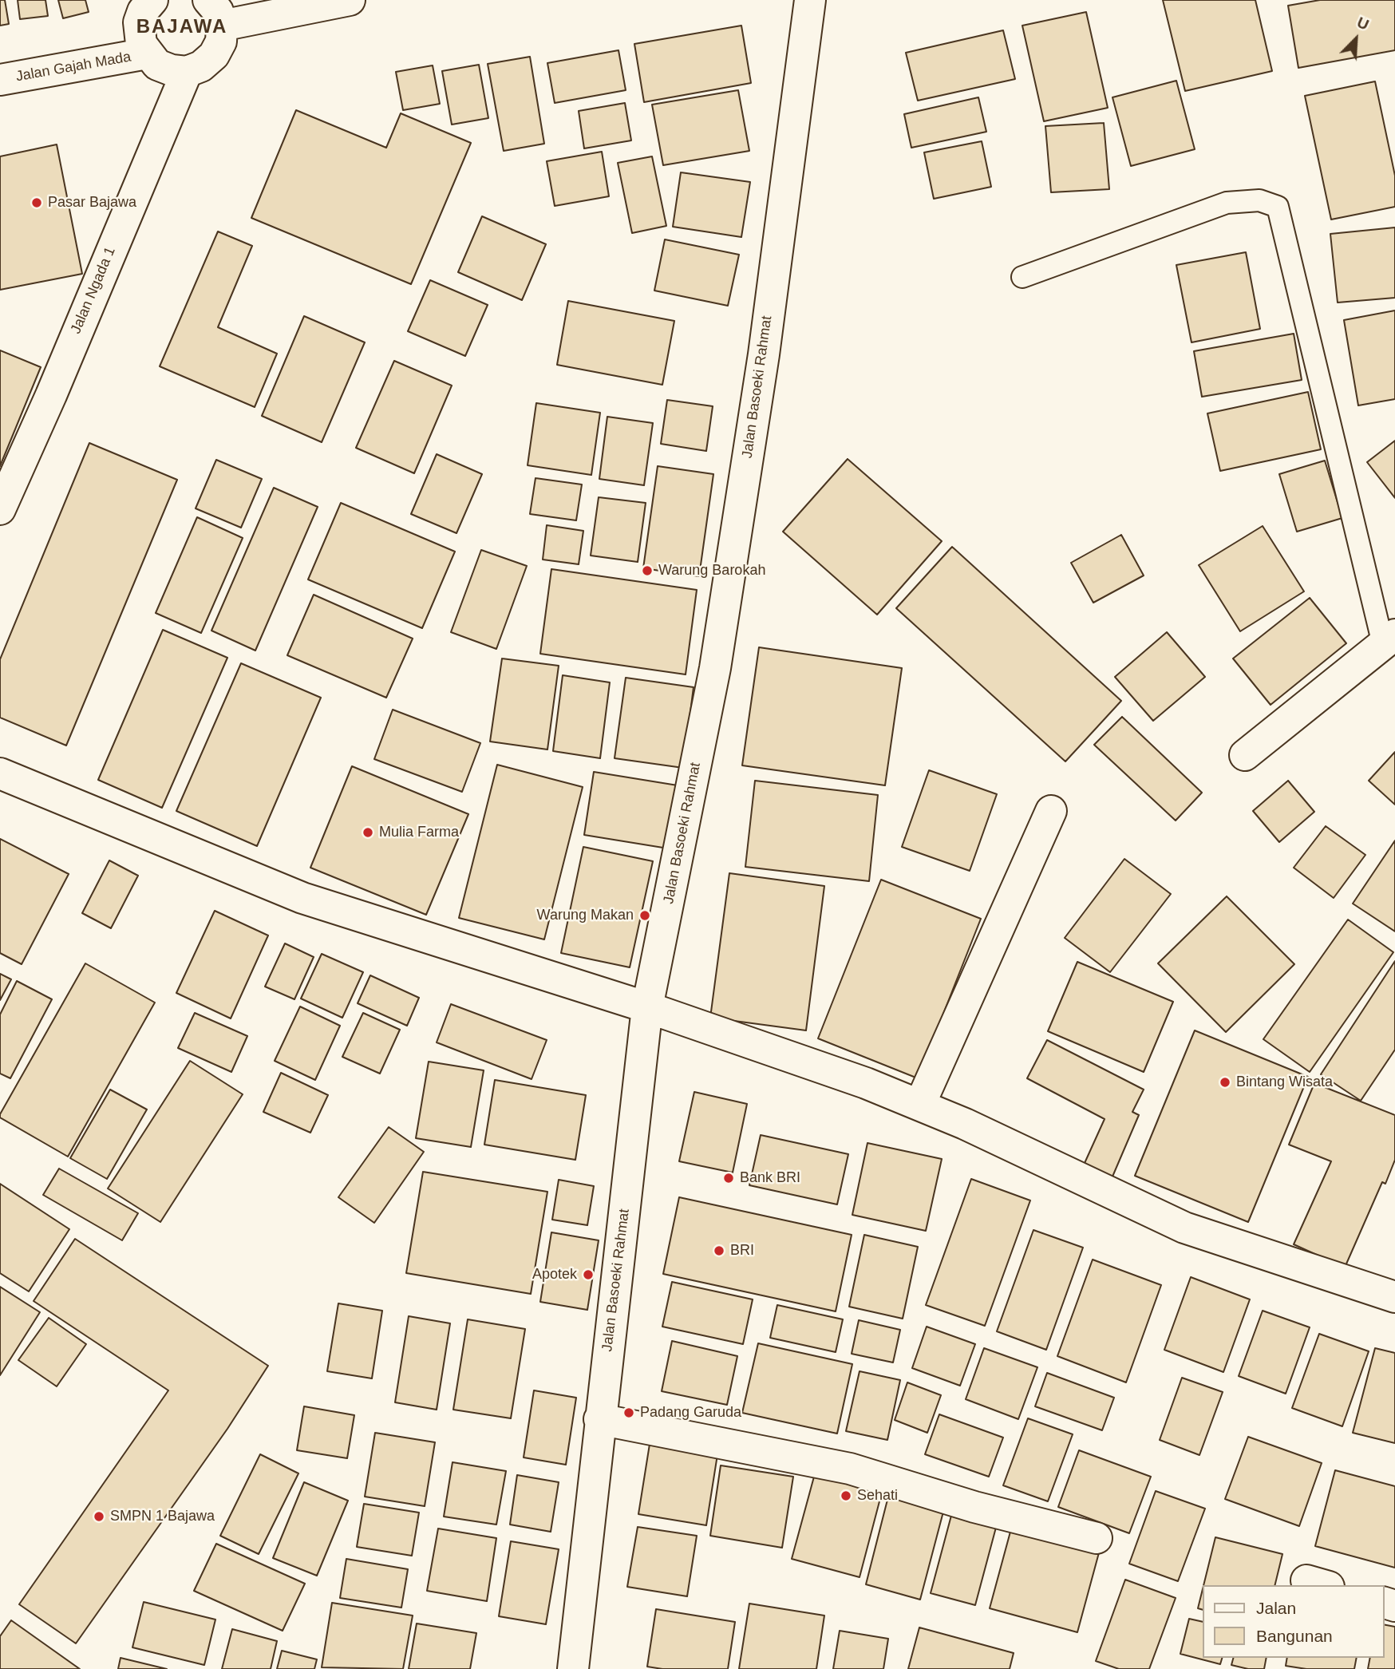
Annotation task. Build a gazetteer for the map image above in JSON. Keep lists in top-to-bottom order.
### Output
{
  "streets": {
    "street": ["Jalan Gajah Mada", "Jalan Ngada 1", "Jalan Basoeki Rahmat"]
  },
  "districts": ["BAJAWA"],
  "places": [
    "Pasar Bajawa",
    "Warung Barokah",
    "Mulia Farma",
    "Warung Makan",
    "Bintang Wisata",
    "Bank BRI",
    "BRI",
    "Apotek",
    "Padang Garuda",
    "Sehati",
    "SMPN 1 Bajawa"
  ],
  "legend": ["Jalan", "Bangunan"],
  "north": "top right"
}
